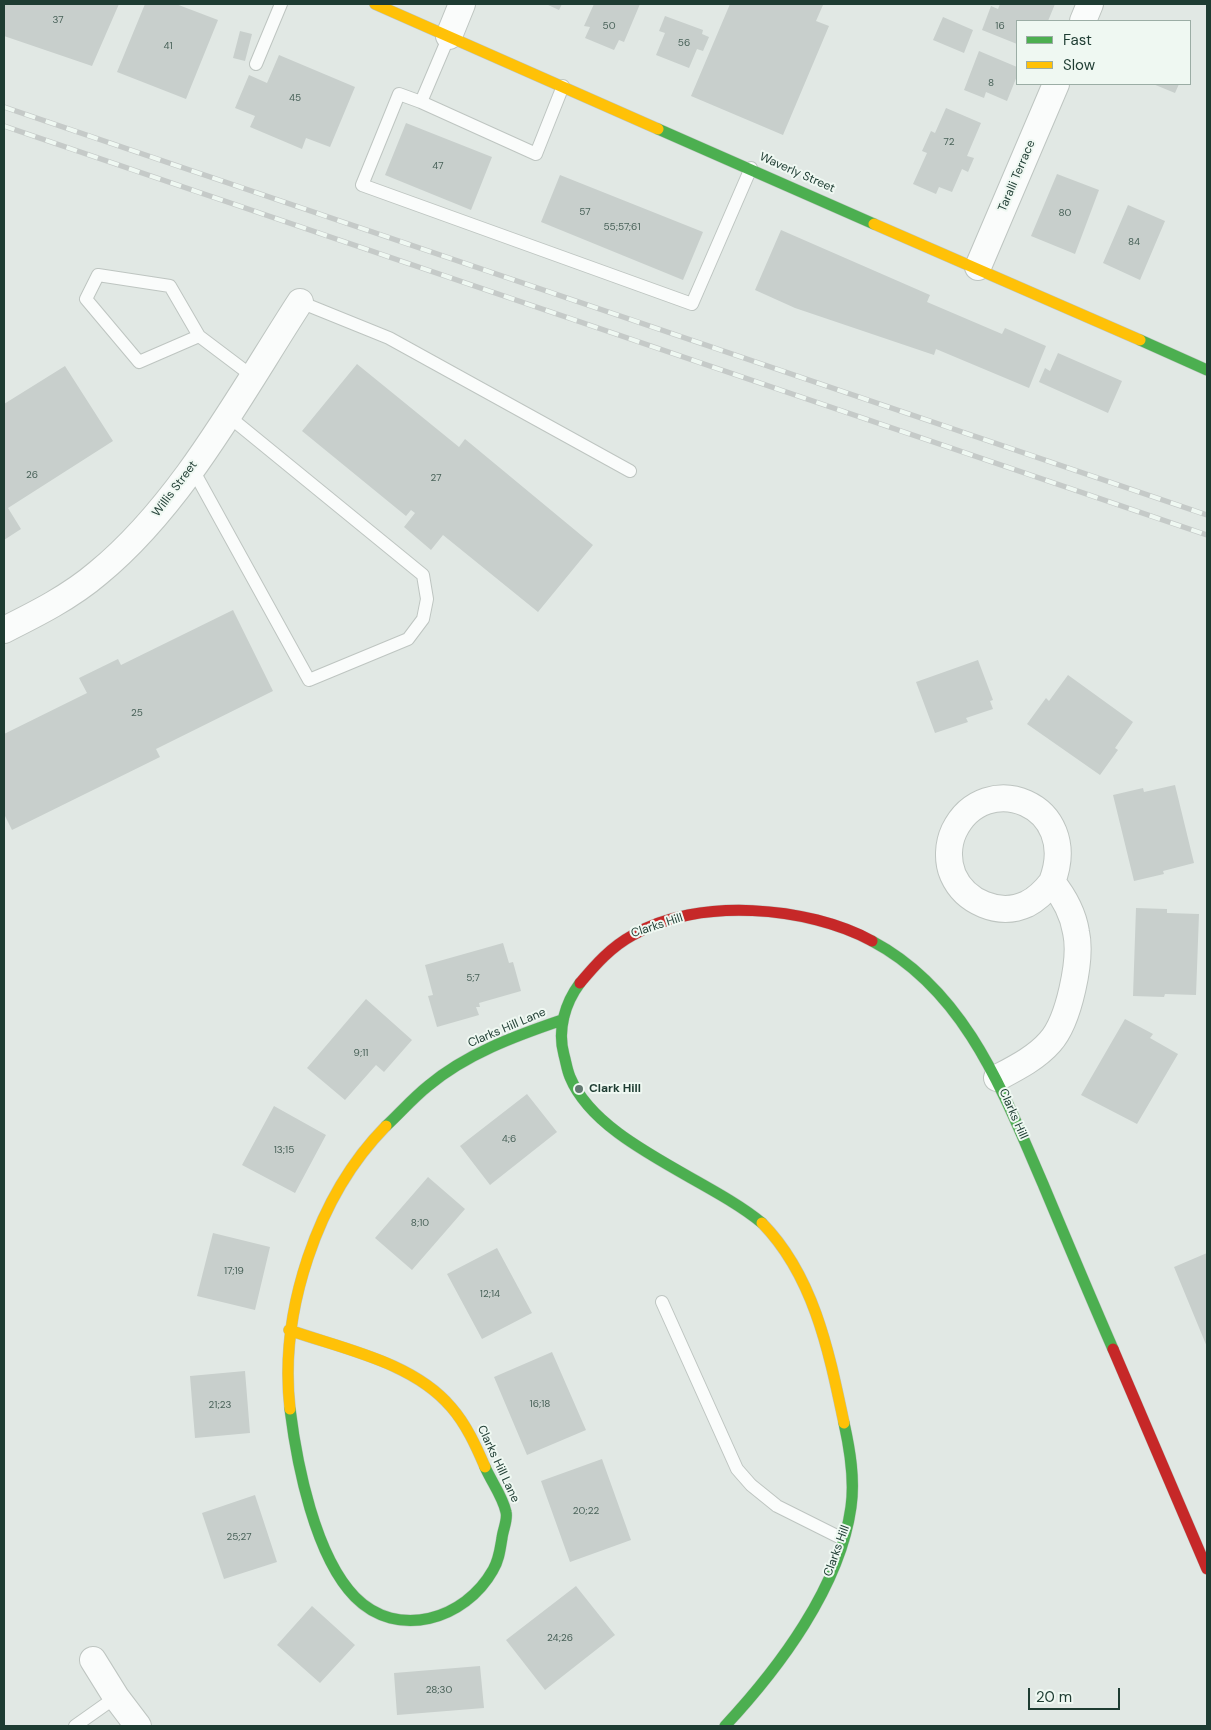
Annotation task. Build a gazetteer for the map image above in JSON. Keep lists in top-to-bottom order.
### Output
{
  "streets": {
    "street": [
      "Waverly Street",
      "Taralli Terrace",
      "Willis Street",
      "Clarks Hill",
      "Clarks Hill Lane"
    ]
  },
  "crossings": [
    ["Waverly Street", "Taralli Terrace"],
    ["Clarks Hill", "Clarks Hill Lane"]
  ],
  "places": ["Clark Hill"],
  "house_numbers": [
    "37",
    "50",
    "16",
    "56",
    "41",
    "8",
    "45",
    "72",
    "47",
    "57",
    "80",
    "55;57;61",
    "84",
    "26",
    "27",
    "25",
    "5;7",
    "9;11",
    "4;6",
    "13;15",
    "8;10",
    "17;19",
    "12;14",
    "16;18",
    "21;23",
    "20;22",
    "25;27",
    "24;26",
    "28;30"
  ],
  "legend": ["Fast", "Slow"],
  "scale_bar": "20 m"
}
